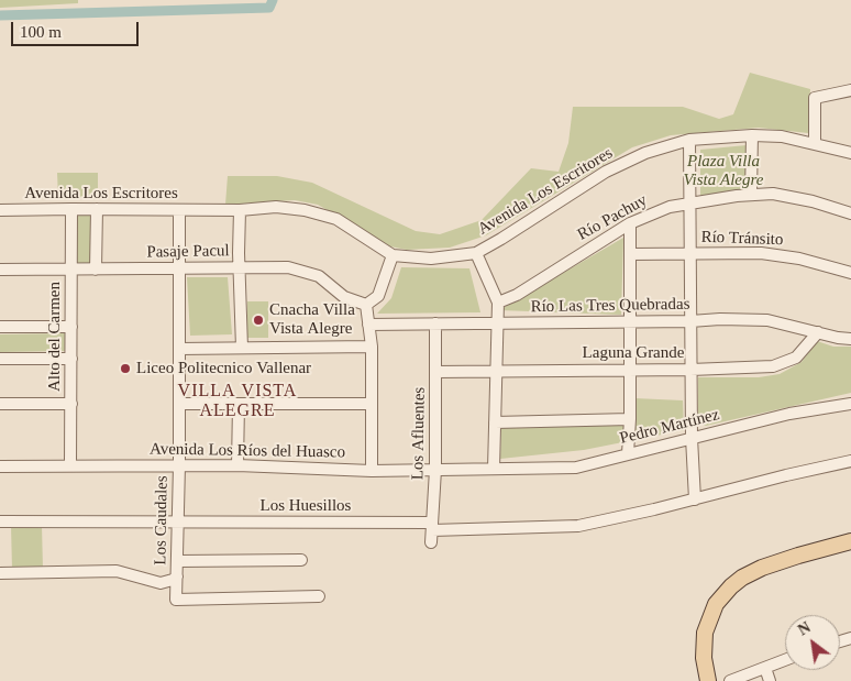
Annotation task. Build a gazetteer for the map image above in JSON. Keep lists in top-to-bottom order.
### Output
{
  "streets": {
    "street": [
      "Avenida Los Escritores",
      "Río Pachuy",
      "Río Tránsito",
      "Pasaje Pacul",
      "Río Las Tres Quebradas",
      "Alto del Carmen",
      "Laguna Grande",
      "Pedro Martínez",
      "Los Afluentes",
      "Avenida Los Ríos del Huasco",
      "Los Huesillos",
      "Los Caudales"
    ]
  },
  "crossings": [
    ["Avenida Los Escritores", "Alto del Carmen"],
    ["Avenida Los Escritores", "Los Caudales"],
    ["Pasaje Pacul", "Alto del Carmen"],
    ["Pasaje Pacul", "Los Caudales"],
    ["Río Las Tres Quebradas", "Laguna Grande"],
    ["Río Las Tres Quebradas", "Los Afluentes"],
    ["Alto del Carmen", "Avenida Los Ríos del Huasco"],
    ["Laguna Grande", "Los Afluentes"],
    ["Pedro Martínez", "Avenida Los Ríos del Huasco"],
    ["Los Afluentes", "Avenida Los Ríos del Huasco"],
    ["Los Afluentes", "Los Huesillos"],
    ["Avenida Los Ríos del Huasco", "Los Caudales"],
    ["Los Huesillos", "Los Caudales"]
  ],
  "districts": ["VILLA VISTA ALEGRE"],
  "parks": ["Plaza Villa Vista Alegre"],
  "places": ["Cnacha Villa Vista Alegre", "Liceo Politecnico Vallenar"],
  "scale_bar": "100 m",
  "north": "top left"
}
